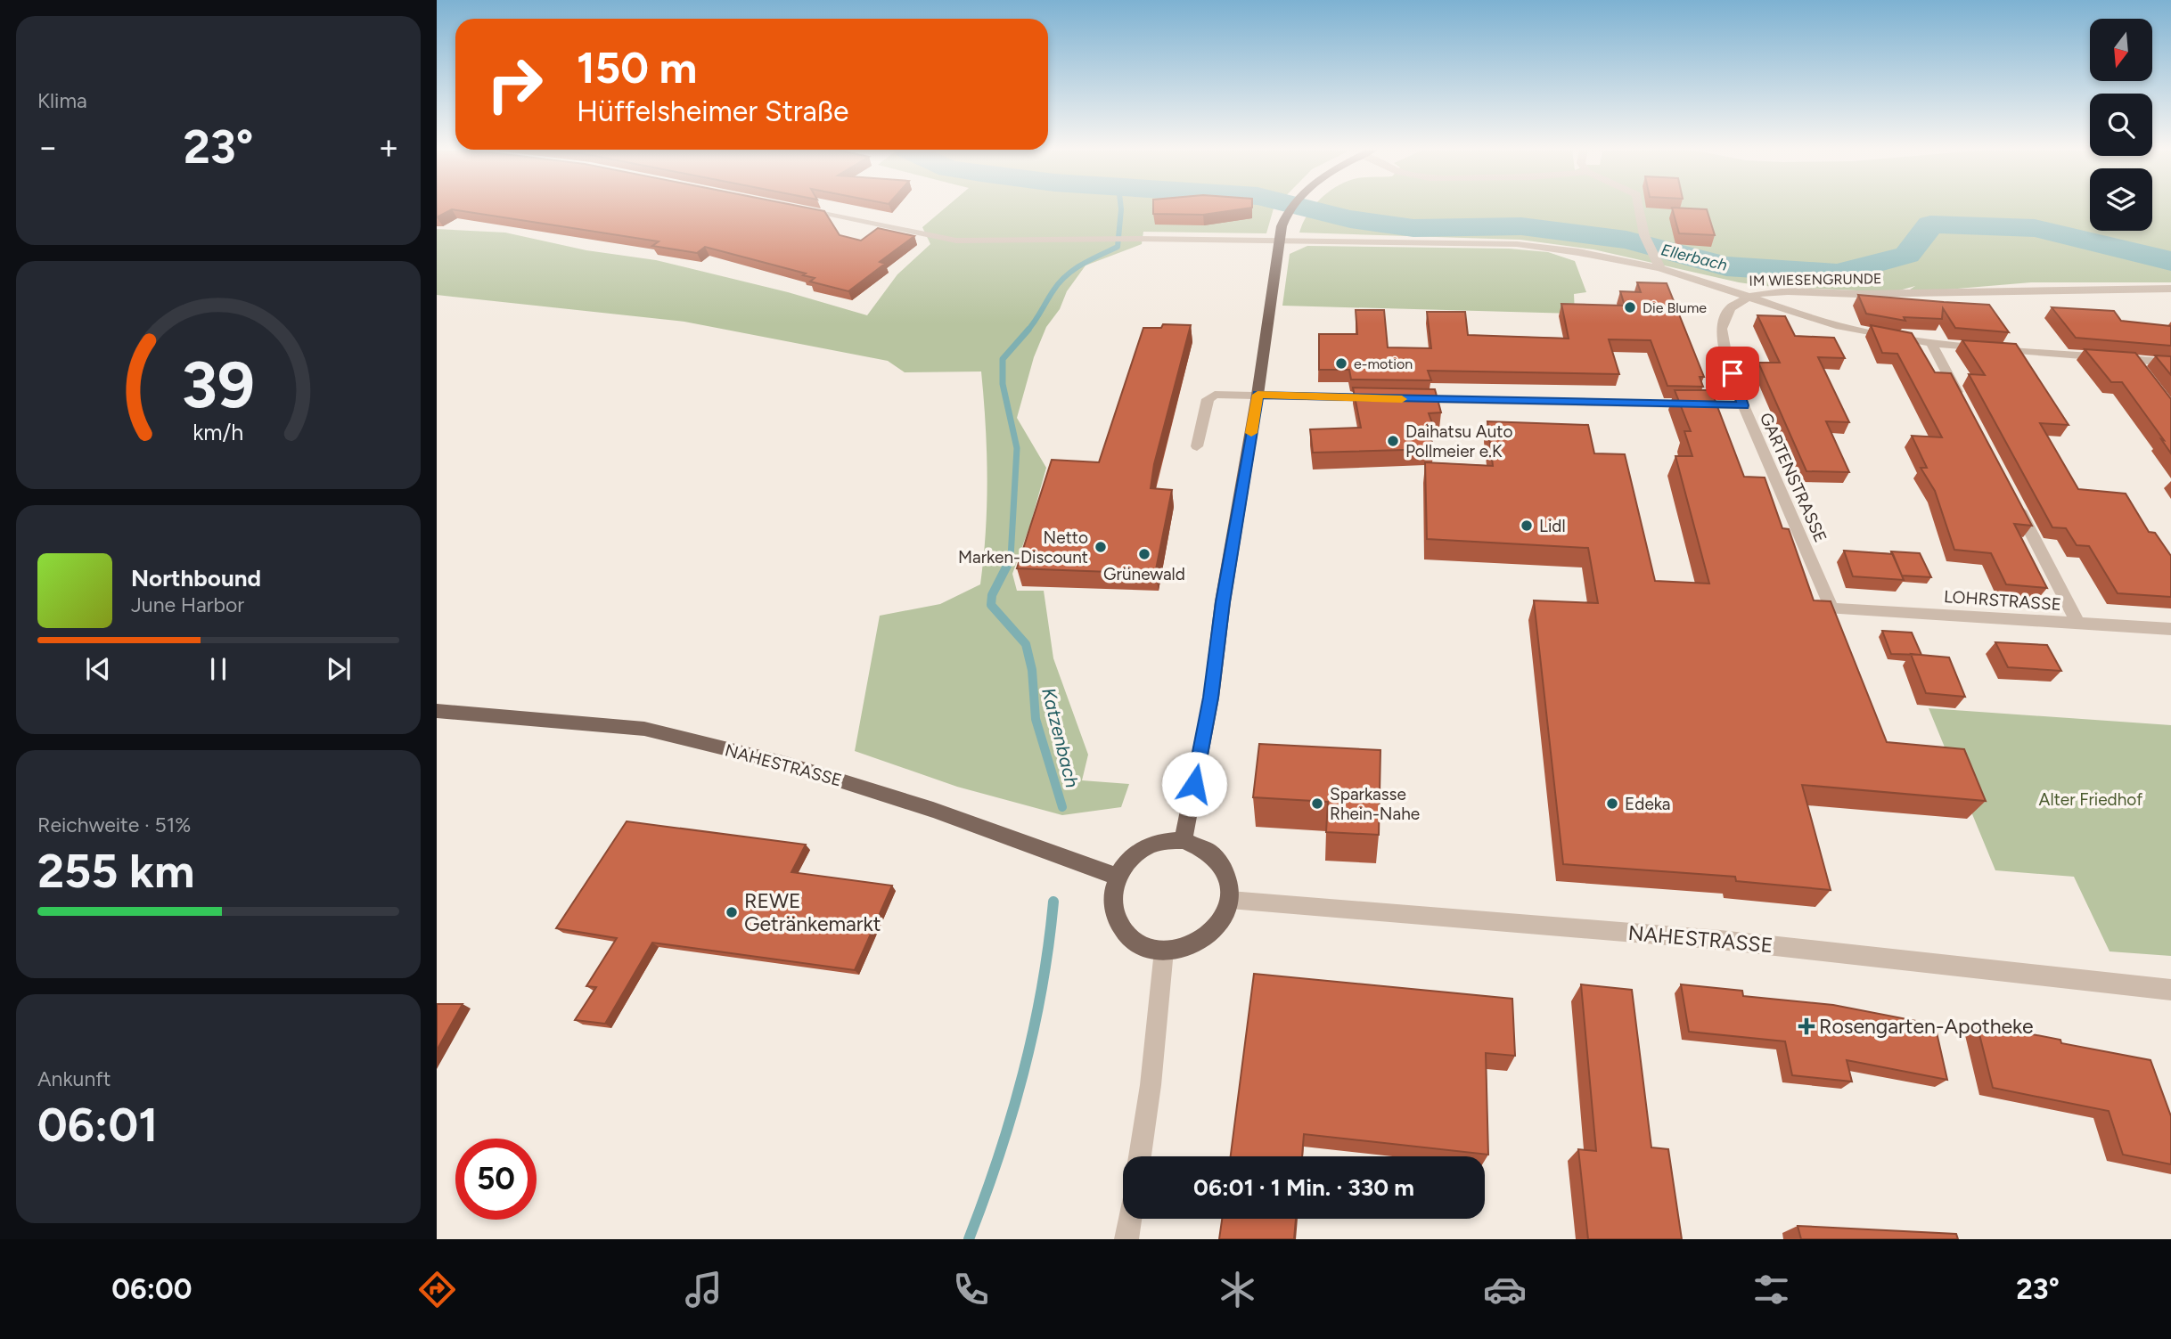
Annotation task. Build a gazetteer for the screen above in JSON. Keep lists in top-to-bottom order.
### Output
{
  "streets": {
    "main road": ["NAHESTRASSE"],
    "street": ["IM WIESENGRUNDE", "GARTENSTRASSE", "LOHRSTRASSE"]
  },
  "crossings": [
    ["IM WIESENGRUNDE", "GARTENSTRASSE"],
    ["GARTENSTRASSE", "LOHRSTRASSE"]
  ],
  "water": ["Ellerbach", "Katzenbach"],
  "parks": ["Alter Friedhof"],
  "places": {
    "other": [
      "Die Blume",
      "e-motion",
      "Daihatsu Auto Pollmeier e.K",
      "Lidl",
      "Netto Marken-Discount",
      "Grünewald",
      "Sparkasse Rhein-Nahe",
      "Edeka",
      "REWE Getränkemarkt"
    ],
    "health": ["Rosengarten-Apotheke"]
  },
  "north": "bottom",
  "page": {
    "tile": [
      "Klima",
      ["Reichweite · 51%", "255 km"],
      ["Ankunft", "06:01"]
    ],
    "turn": ["150 m", "Hüffelsheimer Straße"],
    "heat": ["−", "23°", "+"],
    "song": ["Northbound", "June Harbor"],
    "limit": "50",
    "trip": "06:01 · 1 Min. · 330 m",
    "tabs": ["06:00", "23°"],
    "gauge": ["39", "km/h"]
  }
}
